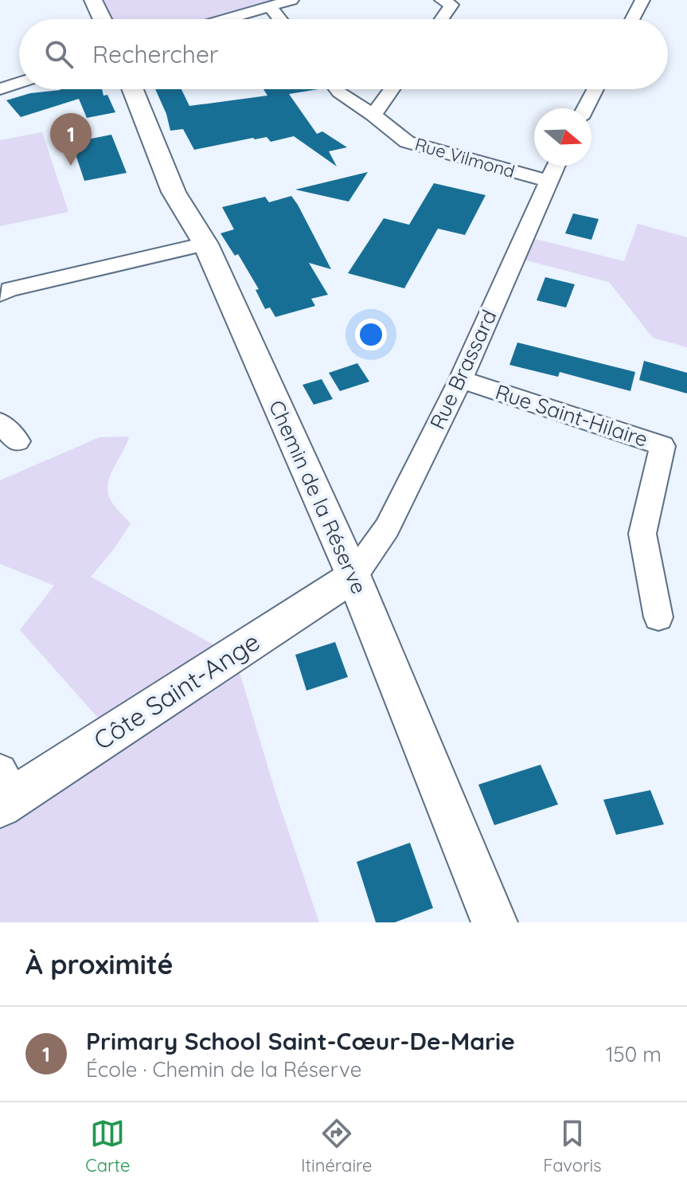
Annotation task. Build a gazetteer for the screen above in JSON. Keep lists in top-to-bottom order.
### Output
{
  "streets": {
    "street": [
      "Rue Vilmond",
      "Rue Brassard",
      "Rue Saint-Hilaire",
      "Chemin de la Réserve",
      "Côte Saint-Ange"
    ]
  },
  "crossings": [
    ["Rue Vilmond", "Rue Brassard"],
    ["Rue Brassard", "Rue Saint-Hilaire"],
    ["Rue Brassard", "Chemin de la Réserve"],
    ["Rue Brassard", "Côte Saint-Ange"],
    ["Chemin de la Réserve", "Côte Saint-Ange"]
  ],
  "north": "right",
  "page": {
    "search": "Rechercher",
    "pins": "1",
    "heading": "À proximité",
    "list": [
      {
        "mark": "1",
        "name": "Primary School Saint-Cœur-De-Marie",
        "note": "École · Chemin de la Réserve",
        "value": "150 m"
      }
    ],
    "nav": ["Carte", "Itinéraire", "Favoris"]
  }
}
